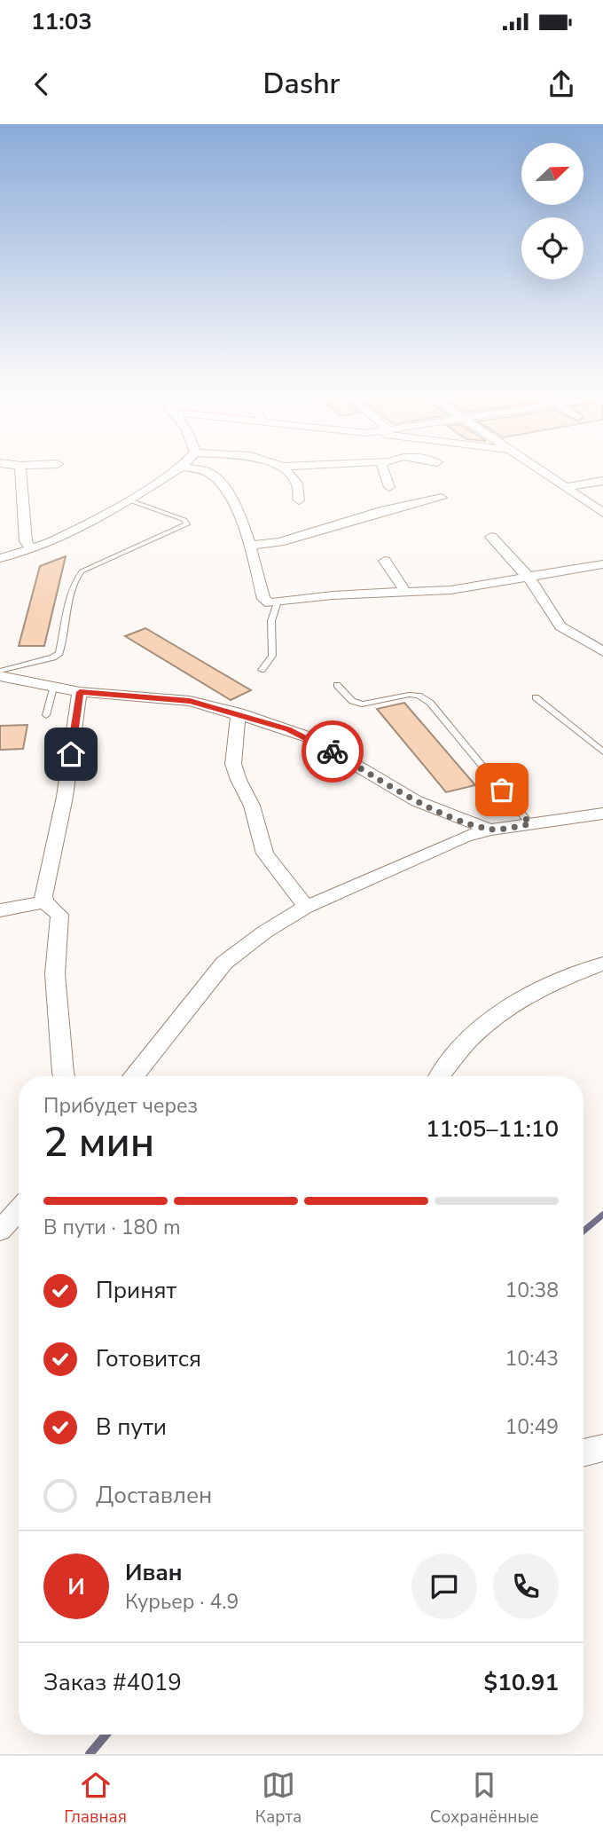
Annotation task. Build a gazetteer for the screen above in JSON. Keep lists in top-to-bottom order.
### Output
{
  "north": "top right",
  "page": {
    "status": "11:03",
    "header": "Dashr",
    "heading": ["2 мин", "Прибудет через", "11:05–11:10"],
    "panel": [
      "Иван",
      "Курьер · 4.9",
      "Заказ #4019",
      "$10.91"
    ],
    "bar": "В пути · 180 m",
    "list": [
      ["Принят", "10:38"],
      ["Готовится", "10:43"],
      ["В пути", "10:49"],
      "Доставлен"
    ],
    "round": "И",
    "tabs": ["Главная", "Карта", "Сохранённые"]
  }
}
